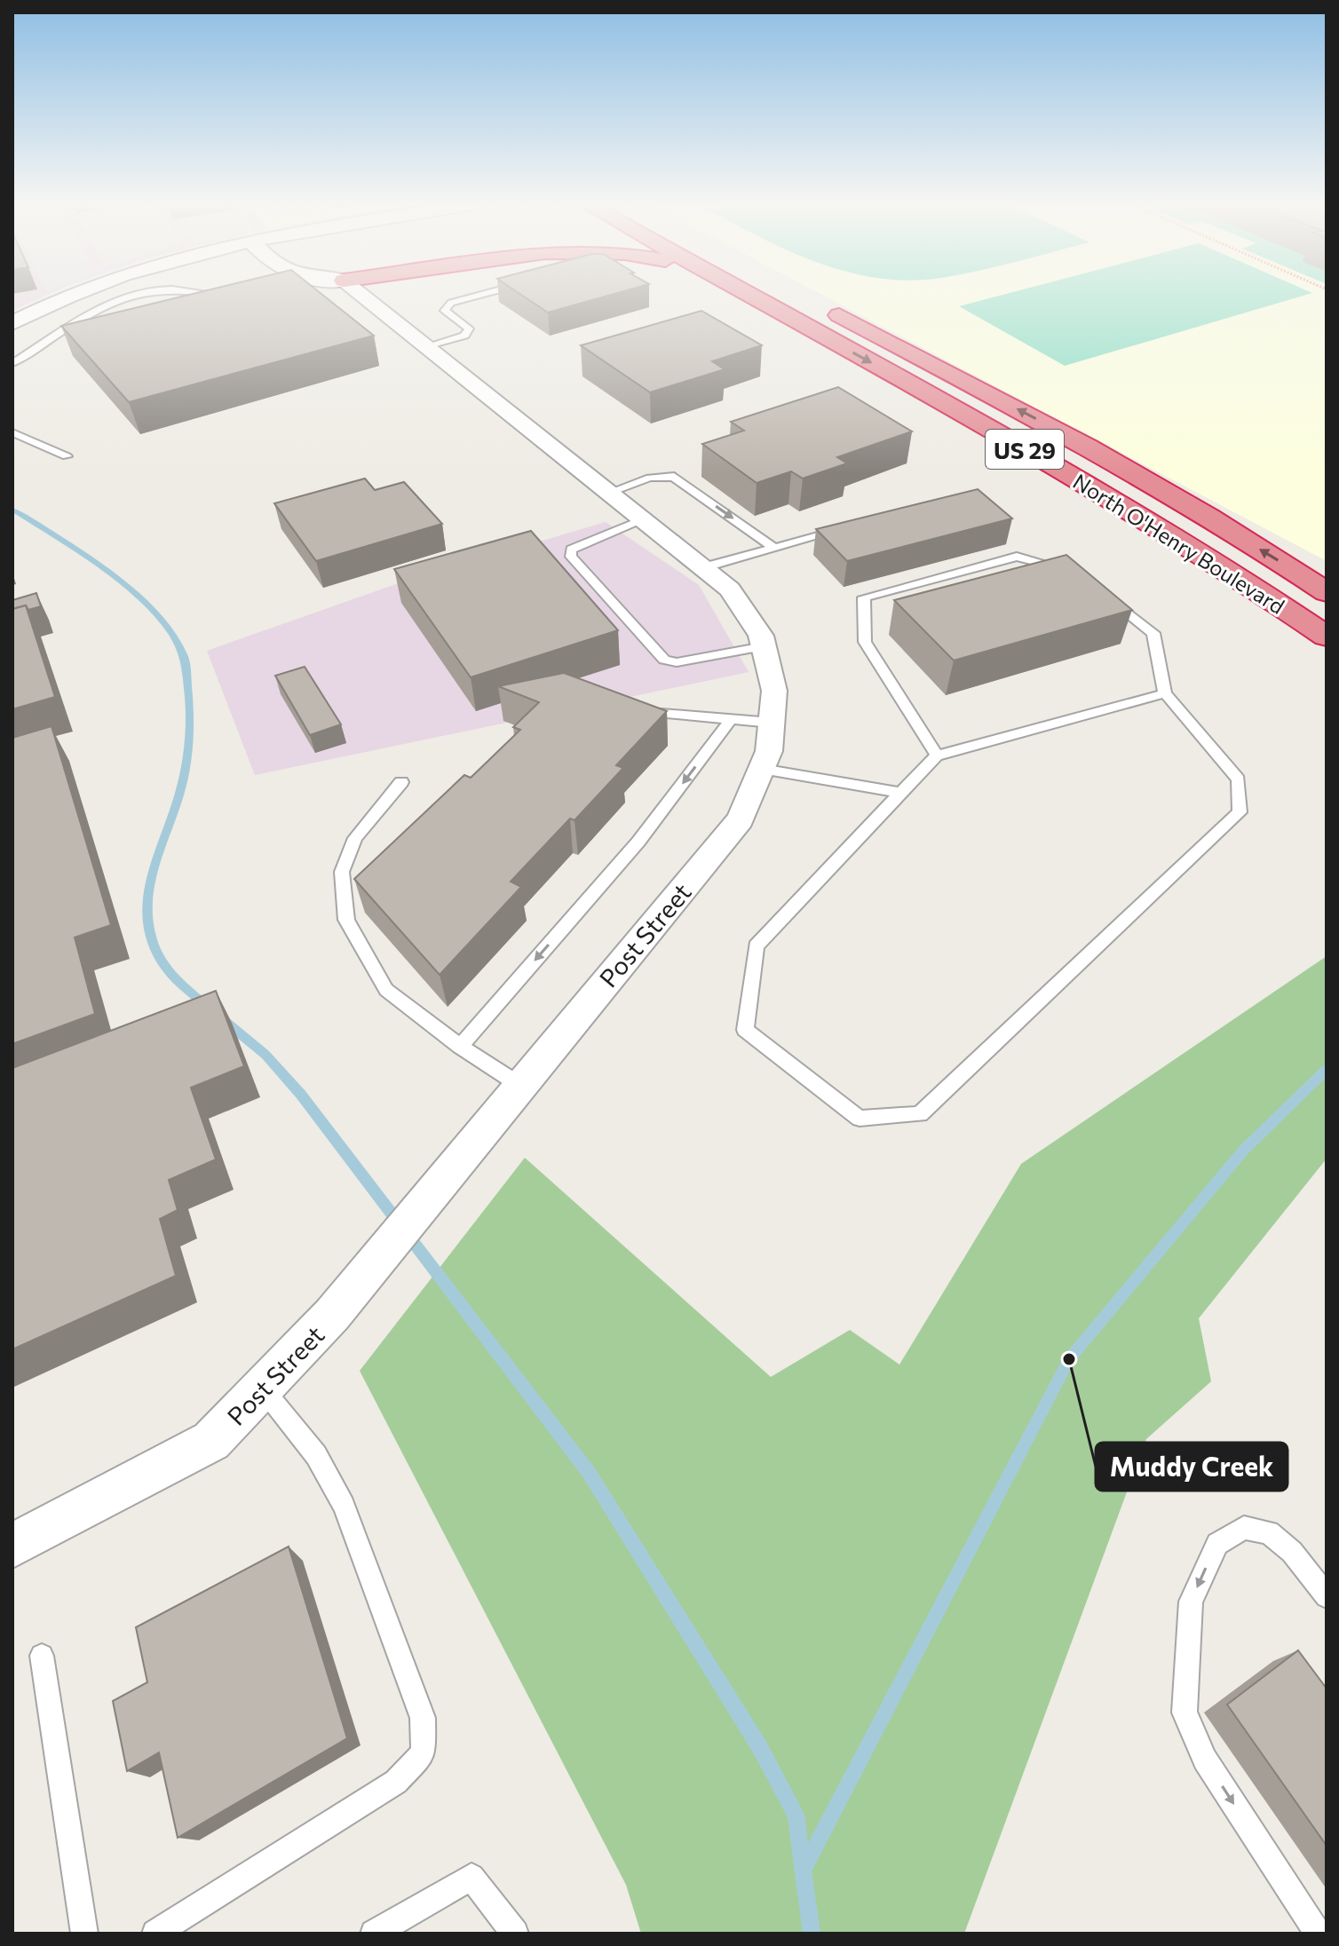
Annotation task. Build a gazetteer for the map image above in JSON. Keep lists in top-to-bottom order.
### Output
{
  "streets": {
    "highway": ["US 29", "North O'Henry Boulevard"],
    "street": ["Post Street"]
  },
  "places": ["Muddy Creek"]
}
